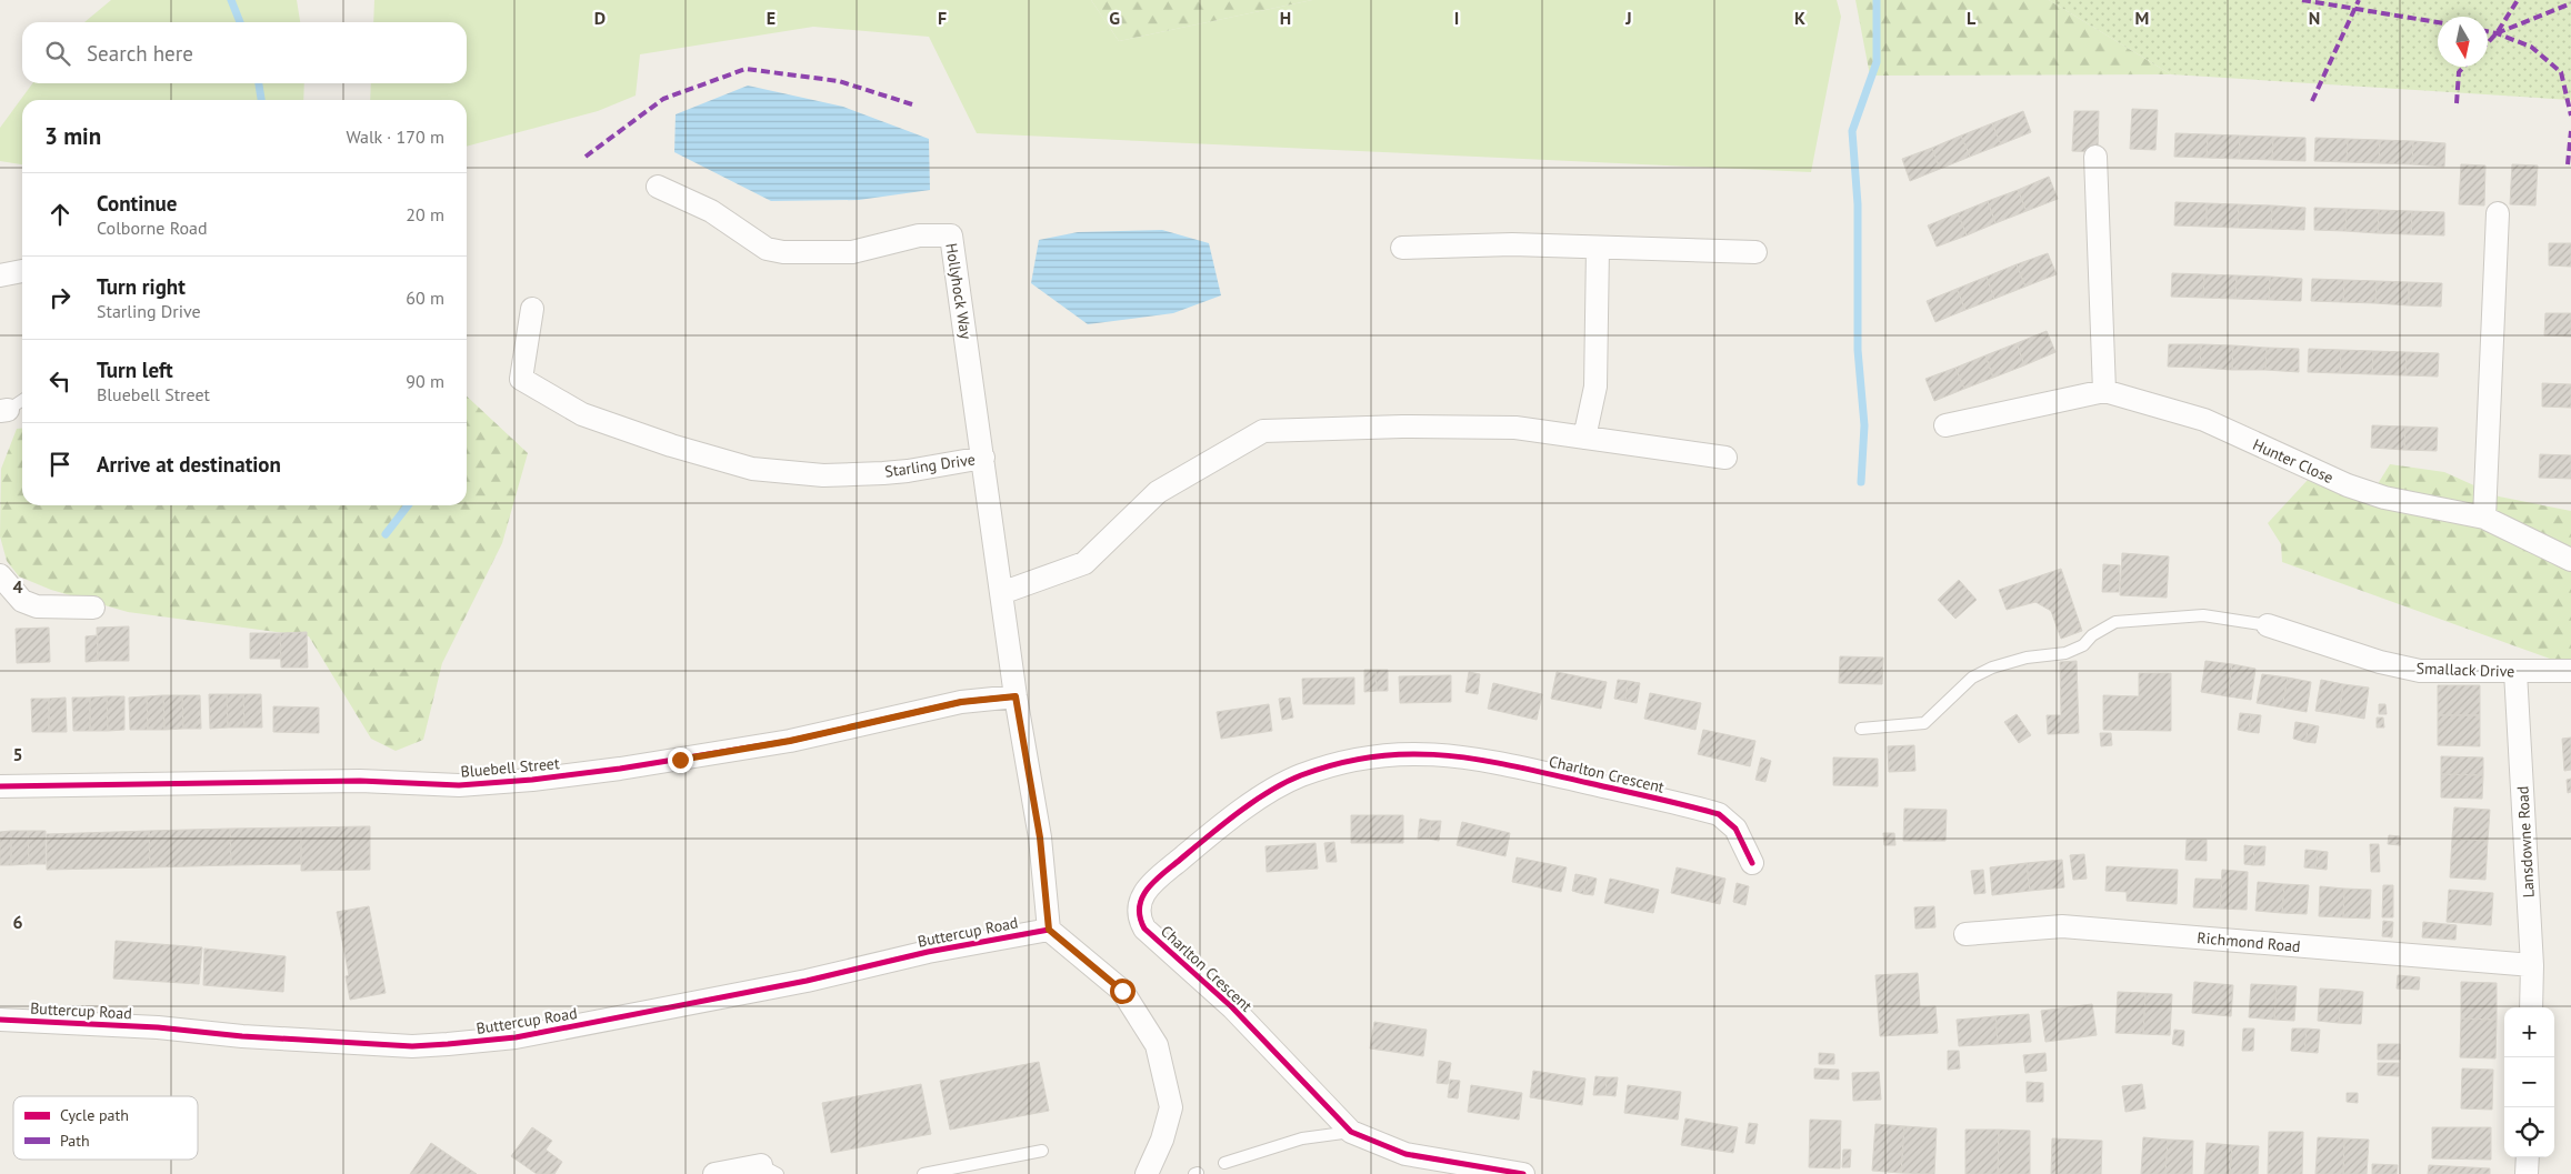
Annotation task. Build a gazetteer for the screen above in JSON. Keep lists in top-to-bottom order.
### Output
{
  "streets": {
    "street": [
      "Hollyhock Way",
      "Hunter Close",
      "Starling Drive",
      "Smallack Drive",
      "Bluebell Street",
      "Charlton Crescent",
      "Lansdowne Road",
      "Buttercup Road",
      "Richmond Road"
    ]
  },
  "crossings": [
    ["Hollyhock Way", "Starling Drive"],
    ["Starling Drive", "Bluebell Street"],
    ["Starling Drive", "Buttercup Road"],
    ["Smallack Drive", "Lansdowne Road"],
    ["Lansdowne Road", "Richmond Road"]
  ],
  "legend": ["Cycle path", "Path"],
  "north": "bottom",
  "page": {
    "search": "Search here",
    "heading": ["3 min", "Walk · 170 m"],
    "list": [
      ["Continue", "Colborne Road", "20 m"],
      ["Turn right", "Starling Drive", "60 m"],
      ["Turn left", "Bluebell Street", "90 m"],
      "Arrive at destination"
    ],
    "map_buttons": ["+", "−"]
  },
  "grid": {
    "columns": [
      "D",
      "E",
      "F",
      "G",
      "H",
      "I",
      "J",
      "K",
      "L",
      "M",
      "N"
    ],
    "rows": ["4", "5", "6"]
  }
}
